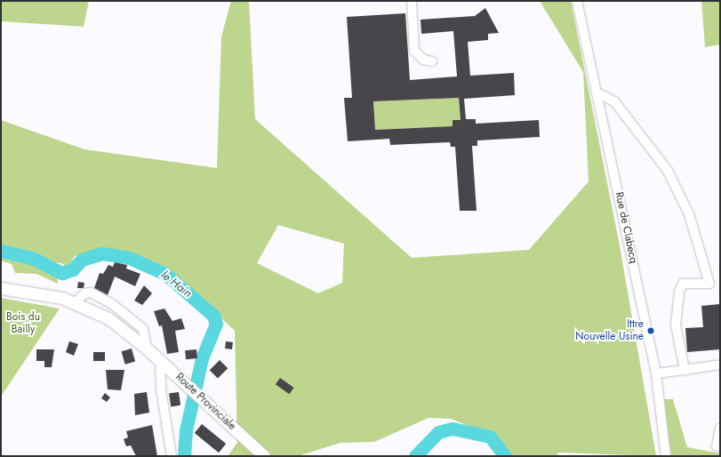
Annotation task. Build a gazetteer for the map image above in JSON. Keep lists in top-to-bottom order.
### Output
{
  "streets": {
    "main road": ["Route Provinciale"],
    "street": ["Rue de Clabecq"]
  },
  "water": ["le Hain"],
  "parks": ["Bois du Bailly"],
  "places": ["Ittre Nouvelle Usine"]
}
